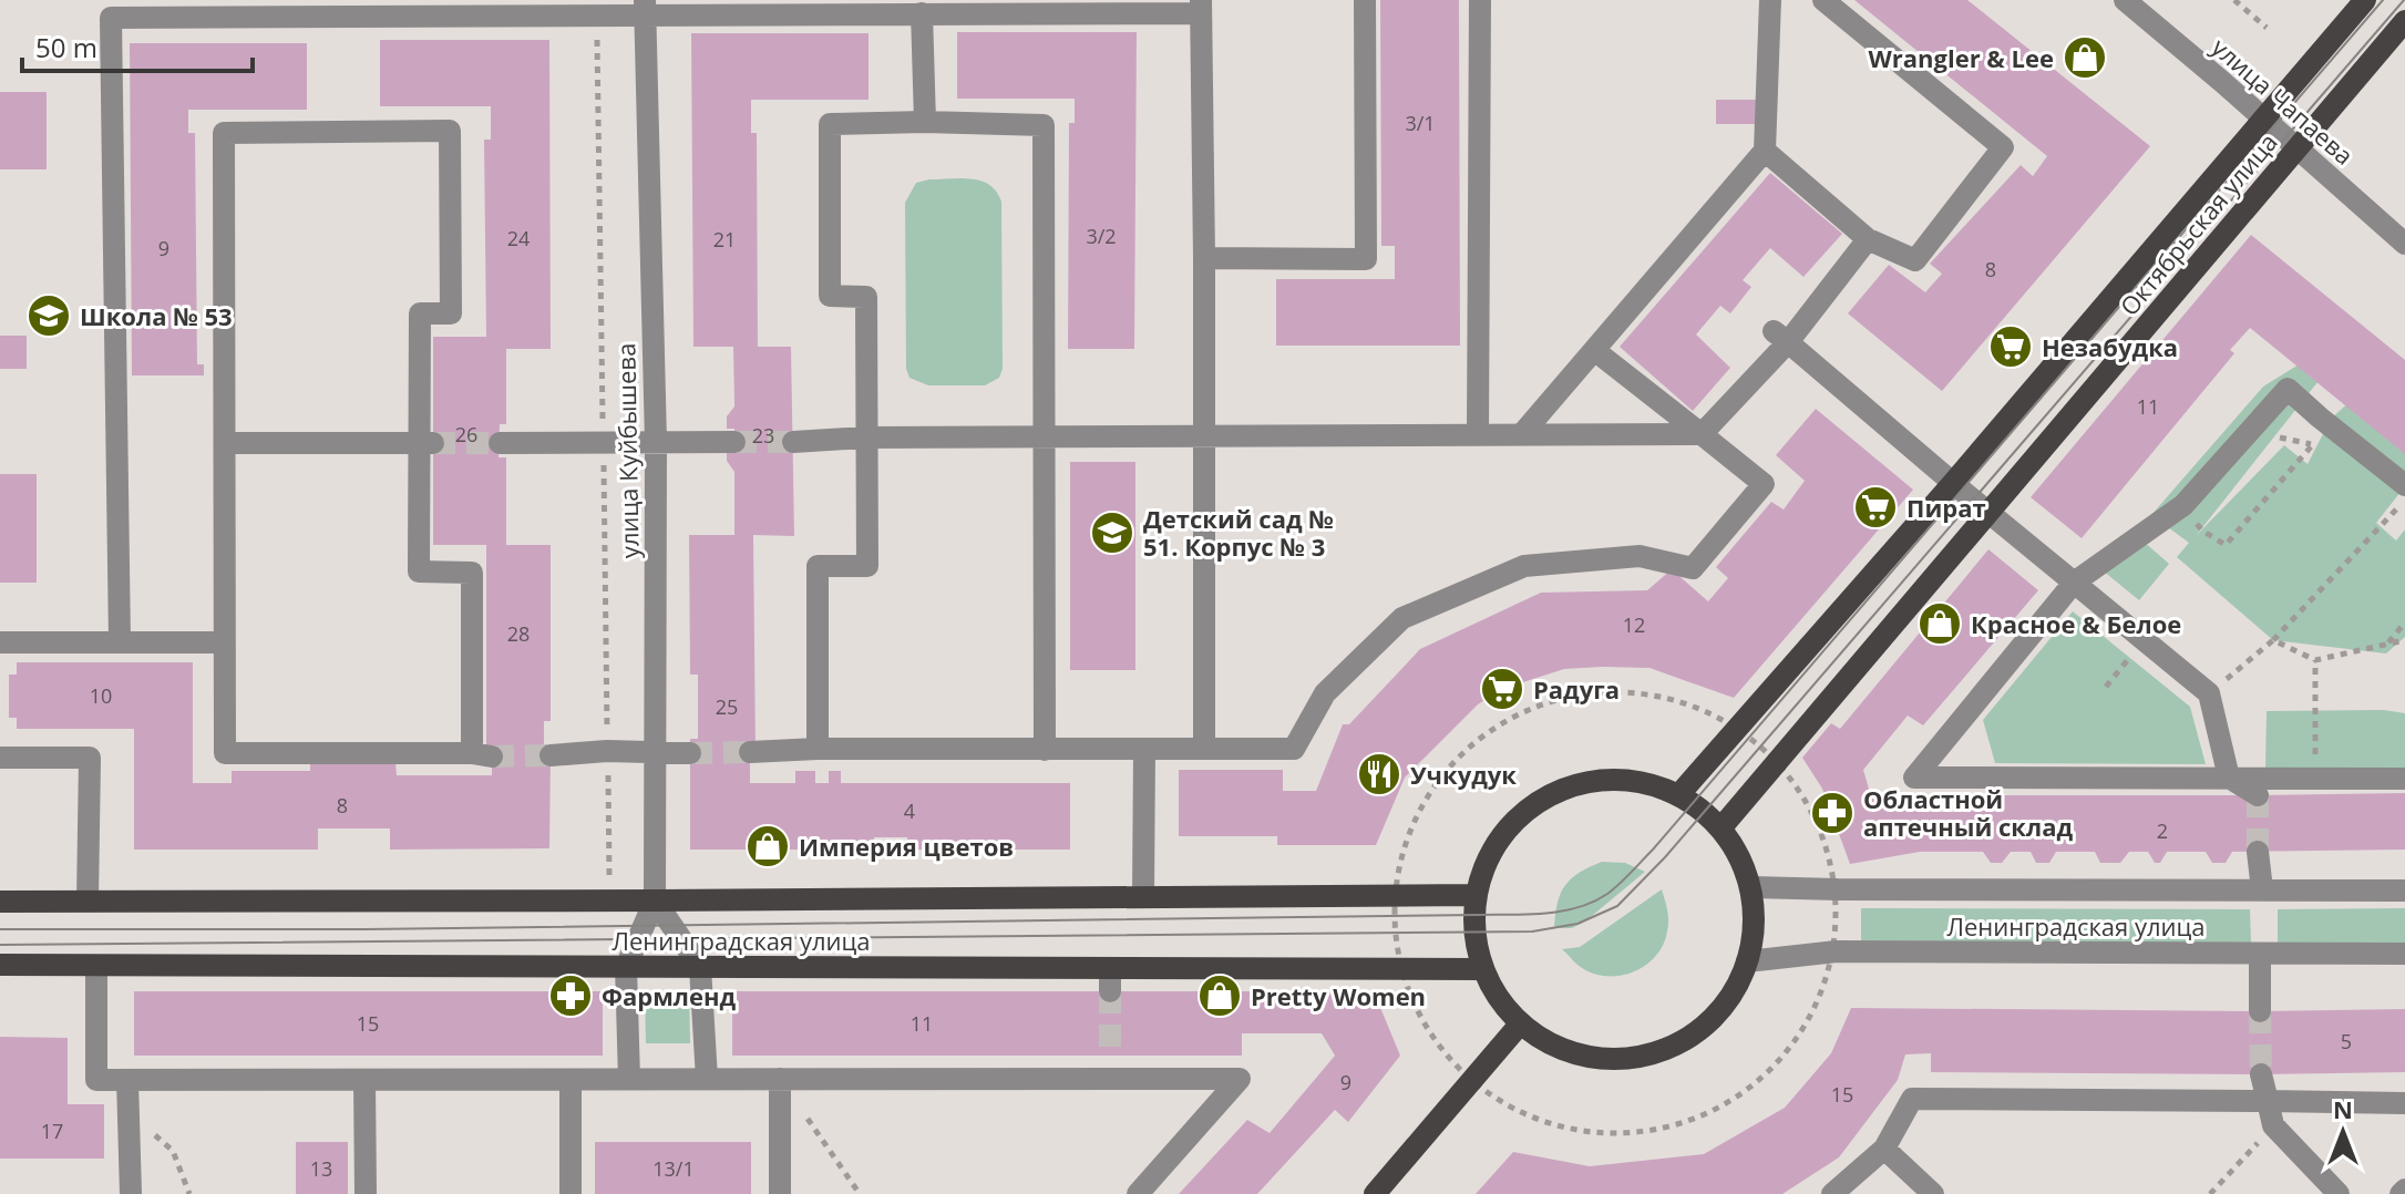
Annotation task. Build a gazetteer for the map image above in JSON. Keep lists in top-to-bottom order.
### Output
{
  "streets": {
    "main road": ["Октябрьская улица", "Ленинградская улица"],
    "street": ["улица Чапаева", "улица Куйбышева"]
  },
  "crossings": [
    ["улица Чапаева", "Октябрьская улица"],
    ["Октябрьская улица", "Ленинградская улица"],
    ["улица Куйбышева", "Ленинградская улица"]
  ],
  "places": {
    "shop": [
      "Wrangler & Lee",
      "Красное & Белое",
      "Империя цветов",
      "Pretty Women"
    ],
    "school or university": ["Школа № 53", "Детский сад № 51. Корпус № 3"],
    "supermarket": ["Незабудка", "Пират", "Радуга"],
    "restaurant": ["Учкудук"],
    "pharmacy": ["Областной аптечный склад", "Фармленд"]
  },
  "house_numbers": [
    "3/1",
    "3/2",
    "24",
    "21",
    "9",
    "8",
    "11",
    "26",
    "23",
    "12",
    "28",
    "10",
    "25",
    "8",
    "4",
    "2",
    "15",
    "11",
    "5",
    "9",
    "15",
    "17",
    "13",
    "13/1"
  ],
  "scale_bar": "50 m",
  "north": "top"
}
